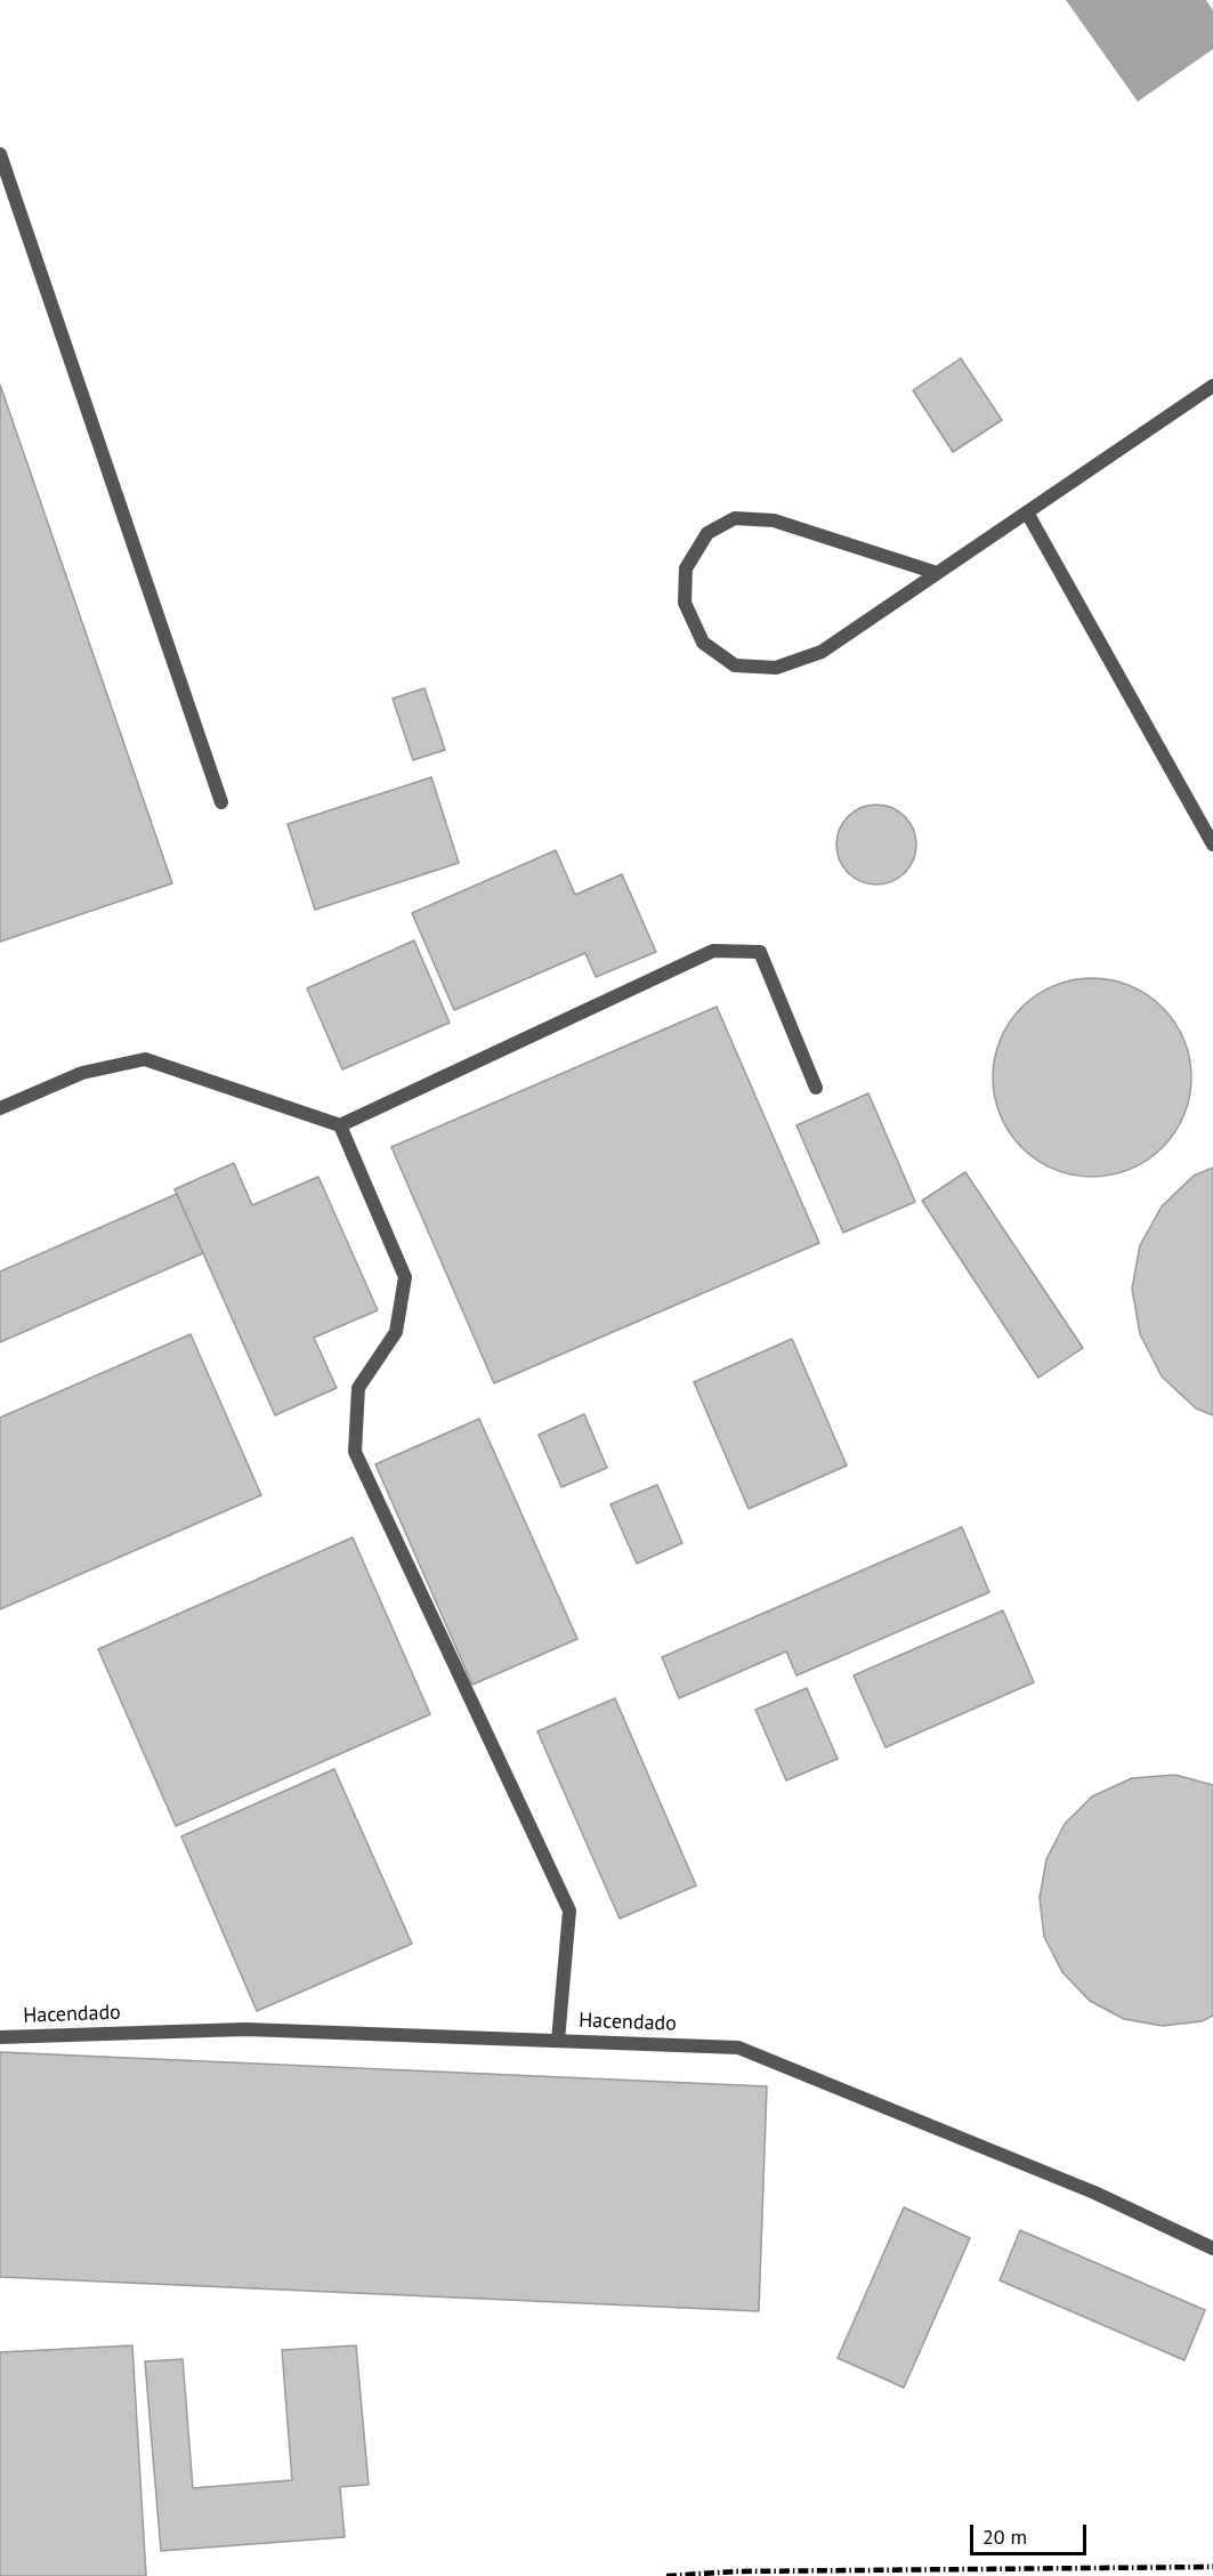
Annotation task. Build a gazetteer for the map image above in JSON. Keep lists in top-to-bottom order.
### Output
{
  "streets": {
    "street": ["Hacendado"]
  },
  "scale_bar": "20 m"
}
